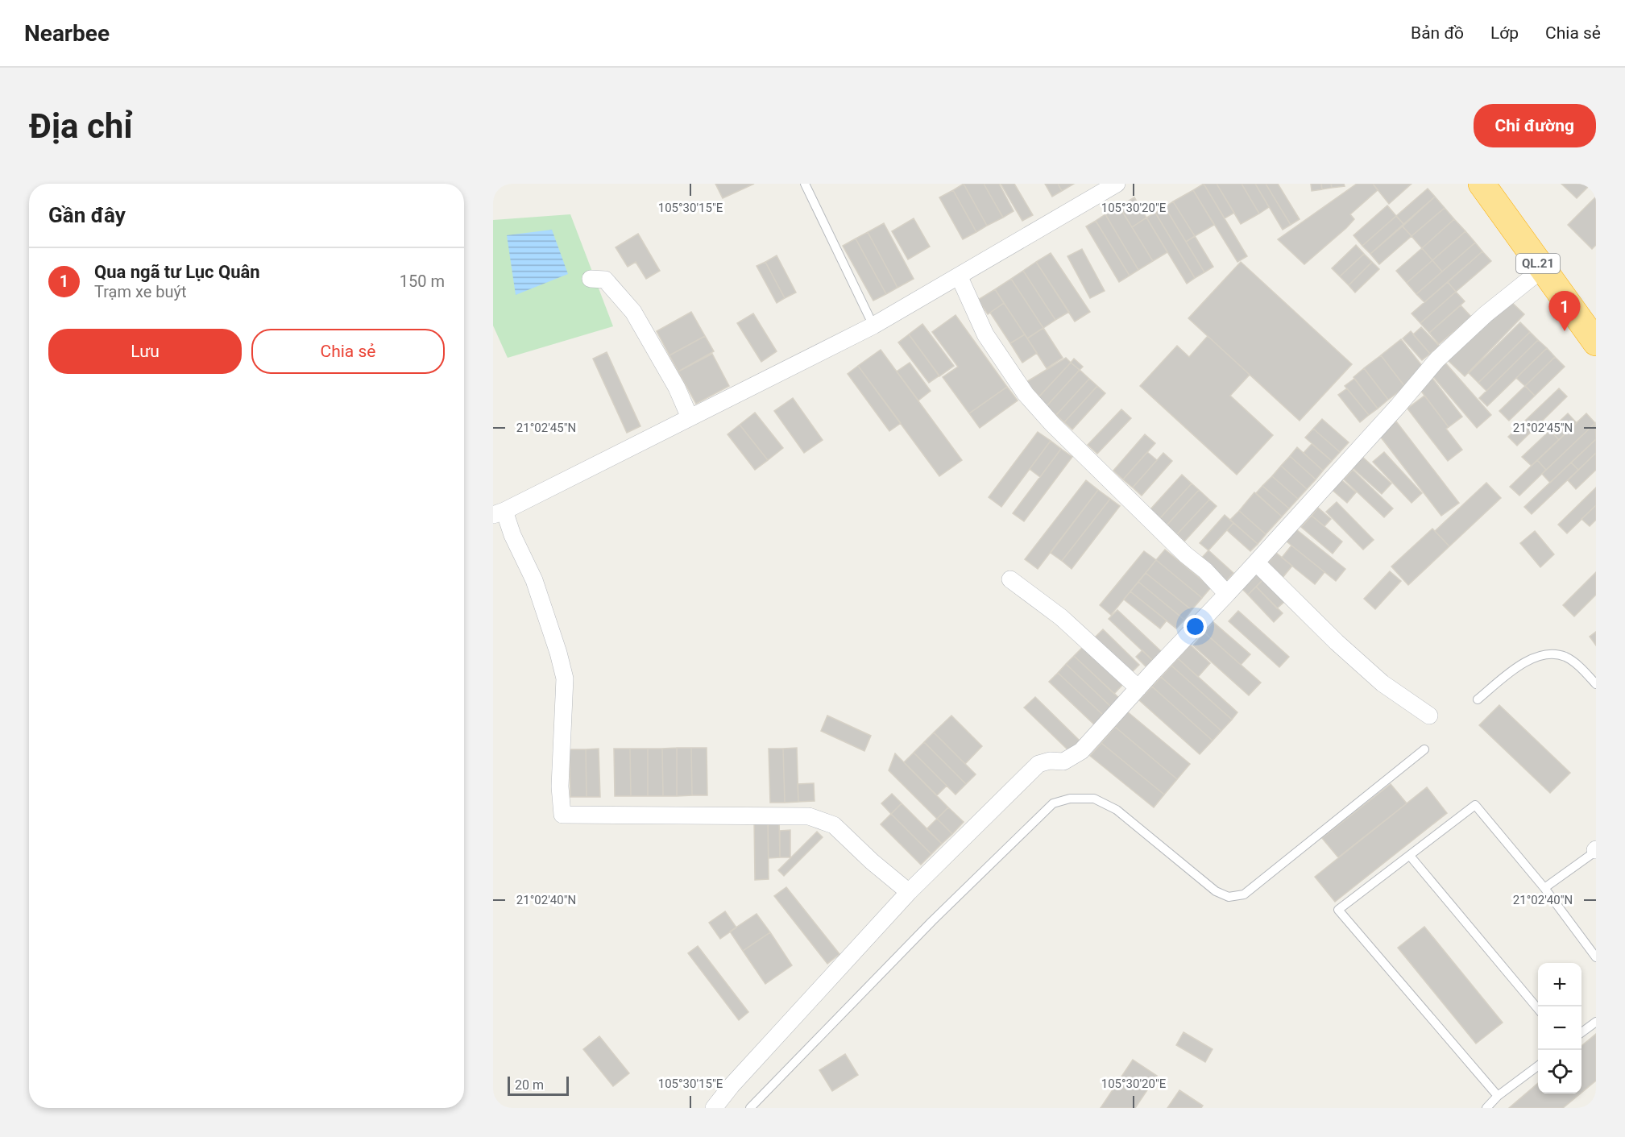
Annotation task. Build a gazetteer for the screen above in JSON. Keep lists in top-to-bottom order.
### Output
{
  "streets": {
    "highway": ["QL.21"]
  },
  "scale_bar": "20 m",
  "page": {
    "header": "Nearbee",
    "nav": ["Bản đồ", "Lớp", "Chia sẻ"],
    "buttons": [
      "Chỉ đường",
      ["Lưu", "Chia sẻ"]
    ],
    "title": "Địa chỉ",
    "heading": "Gần đây",
    "list": [
      {
        "mark": "1",
        "name": "Qua ngã tư Lục Quân",
        "note": "Trạm xe buýt",
        "value": "150 m"
      }
    ],
    "pins": "1",
    "map_buttons": ["+", "−"],
    "scale": "20 m"
  },
  "coordinates": [
    "105°30'15\"E",
    "105°30'20\"E",
    "21°02'45\"N",
    "21°02'40\"N"
  ]
}
